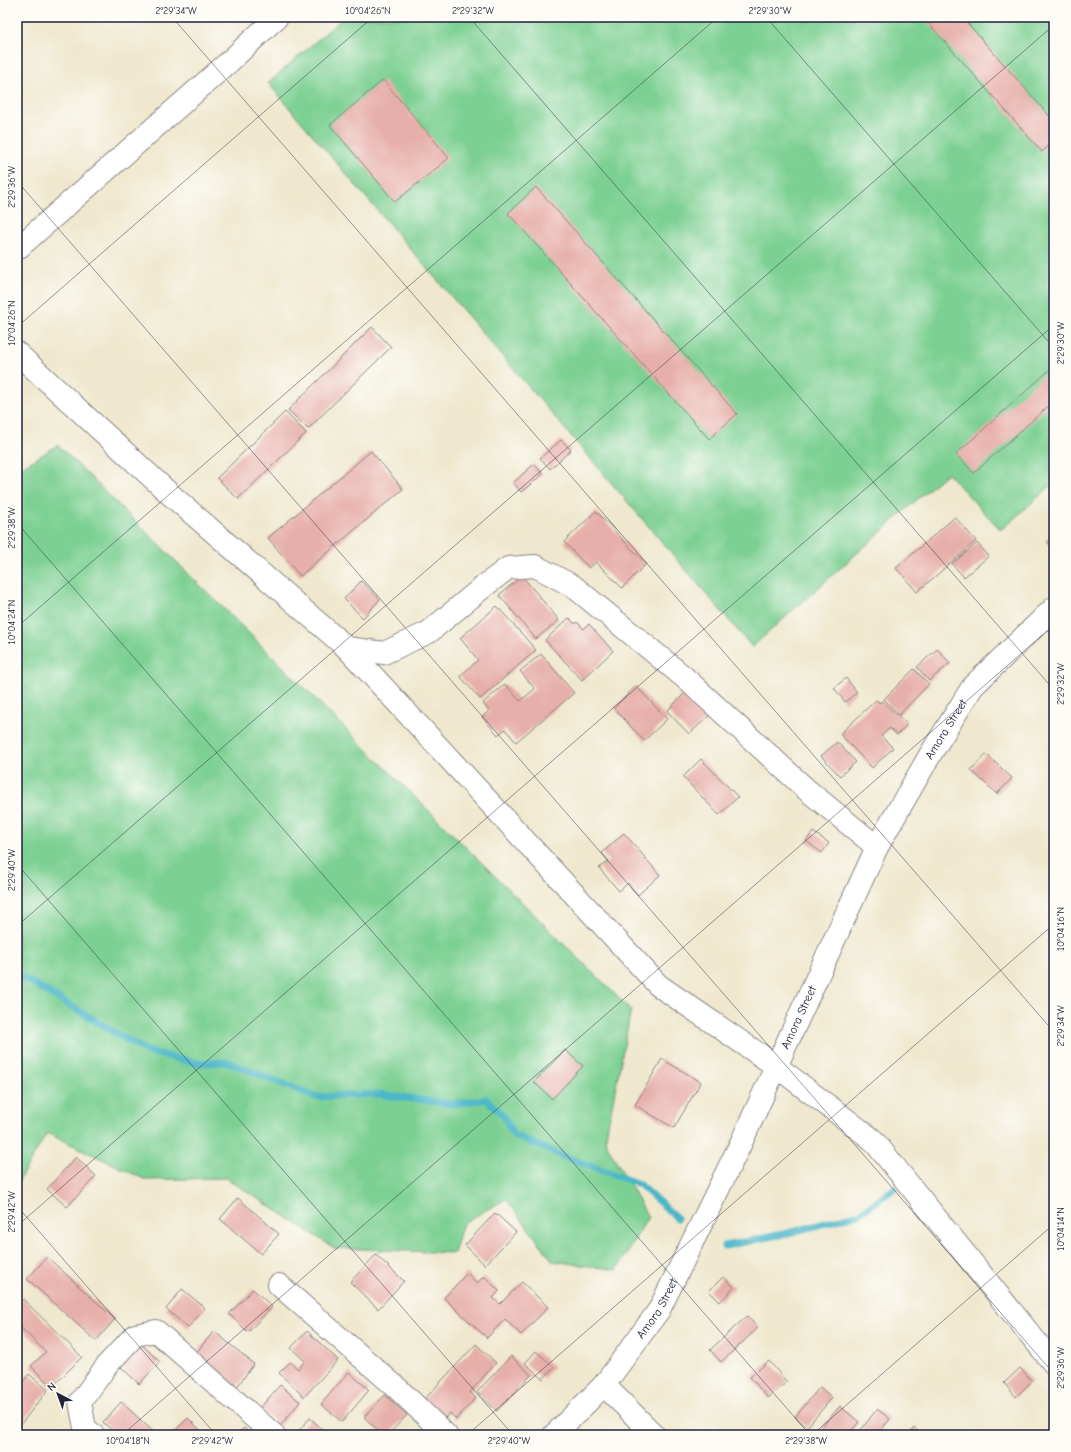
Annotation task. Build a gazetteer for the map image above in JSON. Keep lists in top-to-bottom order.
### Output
{
  "streets": {
    "street": ["Amora Street"]
  },
  "north": "top left",
  "coordinates": [
    "2°29'34\"W",
    "10°04'26\"N",
    "2°29'32\"W",
    "2°29'30\"W",
    "2°29'36\"W",
    "2°29'38\"W",
    "10°04'24\"N",
    "2°29'40\"W",
    "10°04'16\"N",
    "2°29'42\"W",
    "10°04'14\"N",
    "10°04'18\"N"
  ]
}
